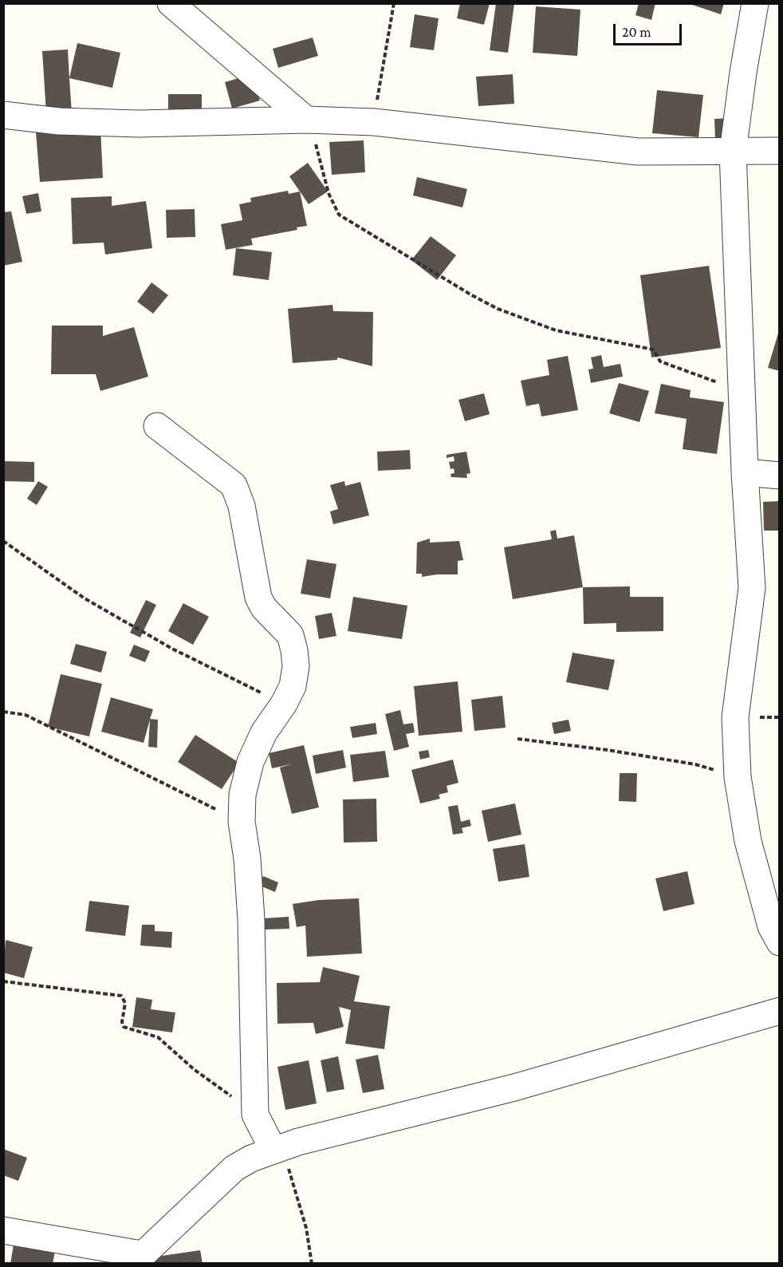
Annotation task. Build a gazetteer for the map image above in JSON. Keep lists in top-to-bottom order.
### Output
{
  "scale_bar": "20 m"
}
